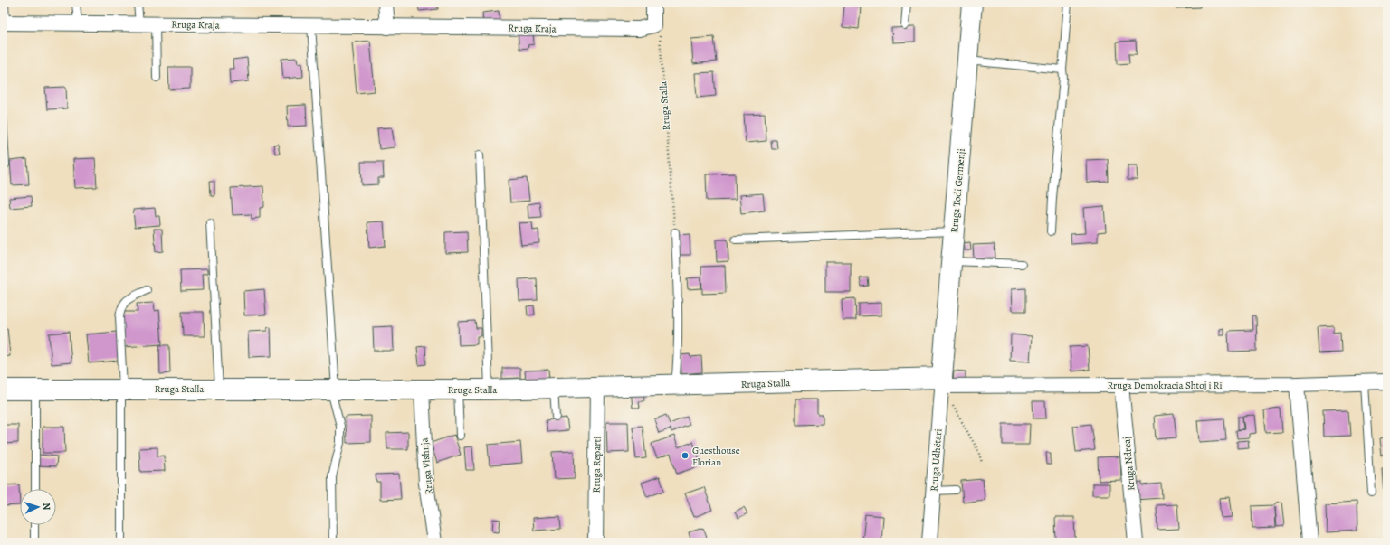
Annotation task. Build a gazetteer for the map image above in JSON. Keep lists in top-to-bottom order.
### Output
{
  "streets": {
    "street": [
      "Rruga Kraja",
      "Rruga Stalla",
      "Rruga Todi Germenji",
      "Rruga Demokracia Shtoj i Ri",
      "Rruga Udhëtari",
      "Rruga Ndreaj",
      "Rruga Reparti",
      "Rruga Vishnja"
    ]
  },
  "crossings": [
    ["Rruga Kraja", "Rruga Stalla"],
    ["Rruga Stalla", "Rruga Todi Germenji"],
    ["Rruga Stalla", "Rruga Demokracia Shtoj i Ri"],
    ["Rruga Stalla", "Rruga Udhëtari"],
    ["Rruga Stalla", "Rruga Reparti"],
    ["Rruga Stalla", "Rruga Vishnja"],
    ["Rruga Todi Germenji", "Rruga Demokracia Shtoj i Ri"],
    ["Rruga Todi Germenji", "Rruga Udhëtari"],
    ["Rruga Demokracia Shtoj i Ri", "Rruga Udhëtari"],
    ["Rruga Demokracia Shtoj i Ri", "Rruga Ndreaj"]
  ],
  "places": ["Guesthouse Florian"],
  "north": "right"
}
